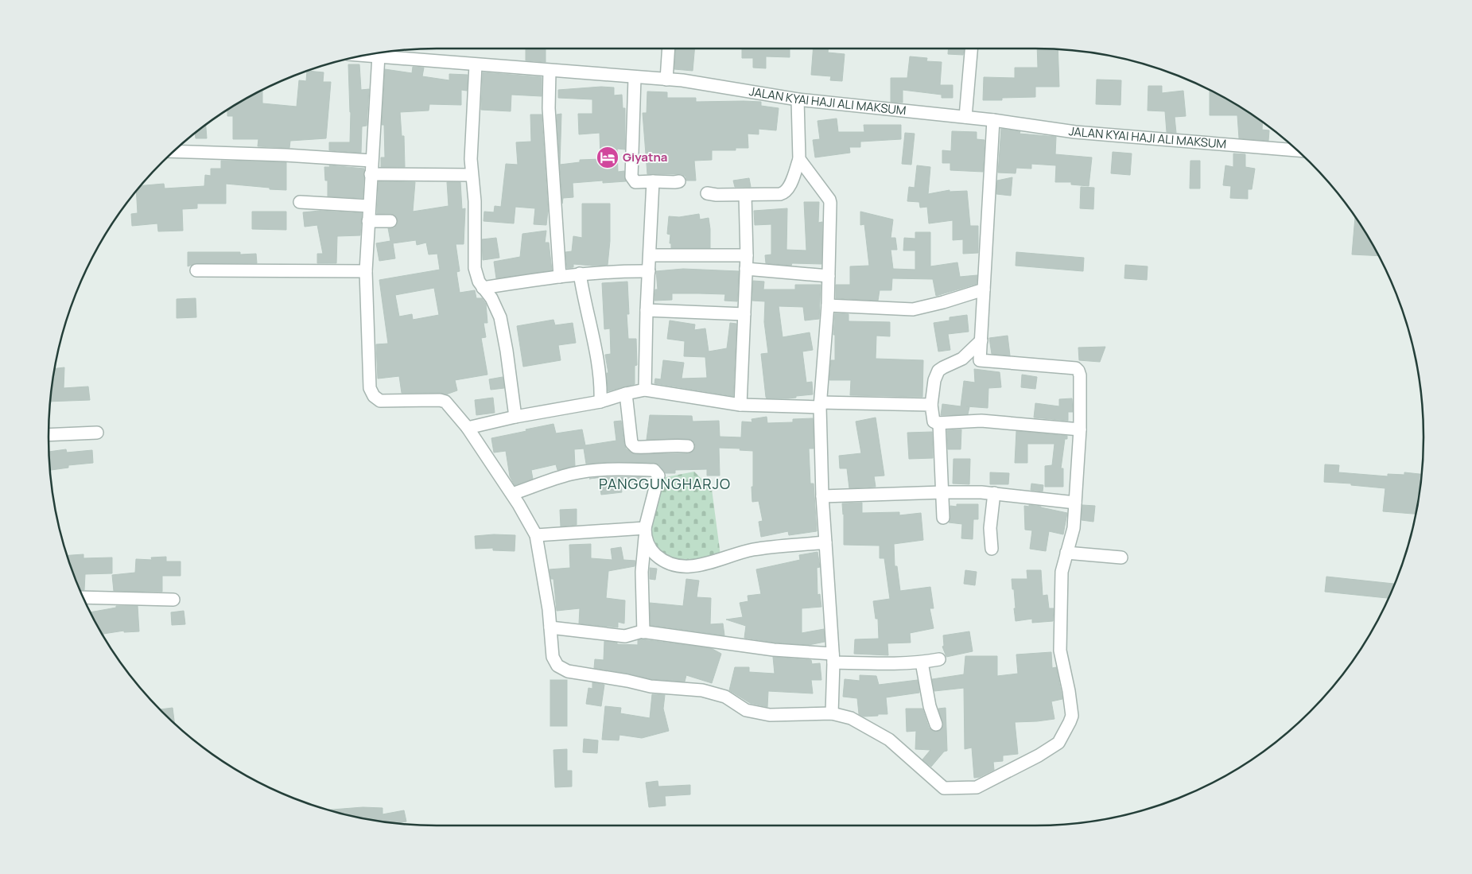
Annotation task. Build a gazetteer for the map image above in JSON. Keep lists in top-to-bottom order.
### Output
{
  "streets": {
    "street": ["JALAN KYAI HAJI ALI MAKSUM"]
  },
  "districts": ["PANGGUNGHARJO"],
  "places": {
    "hotel": ["Giyatna"]
  }
}
